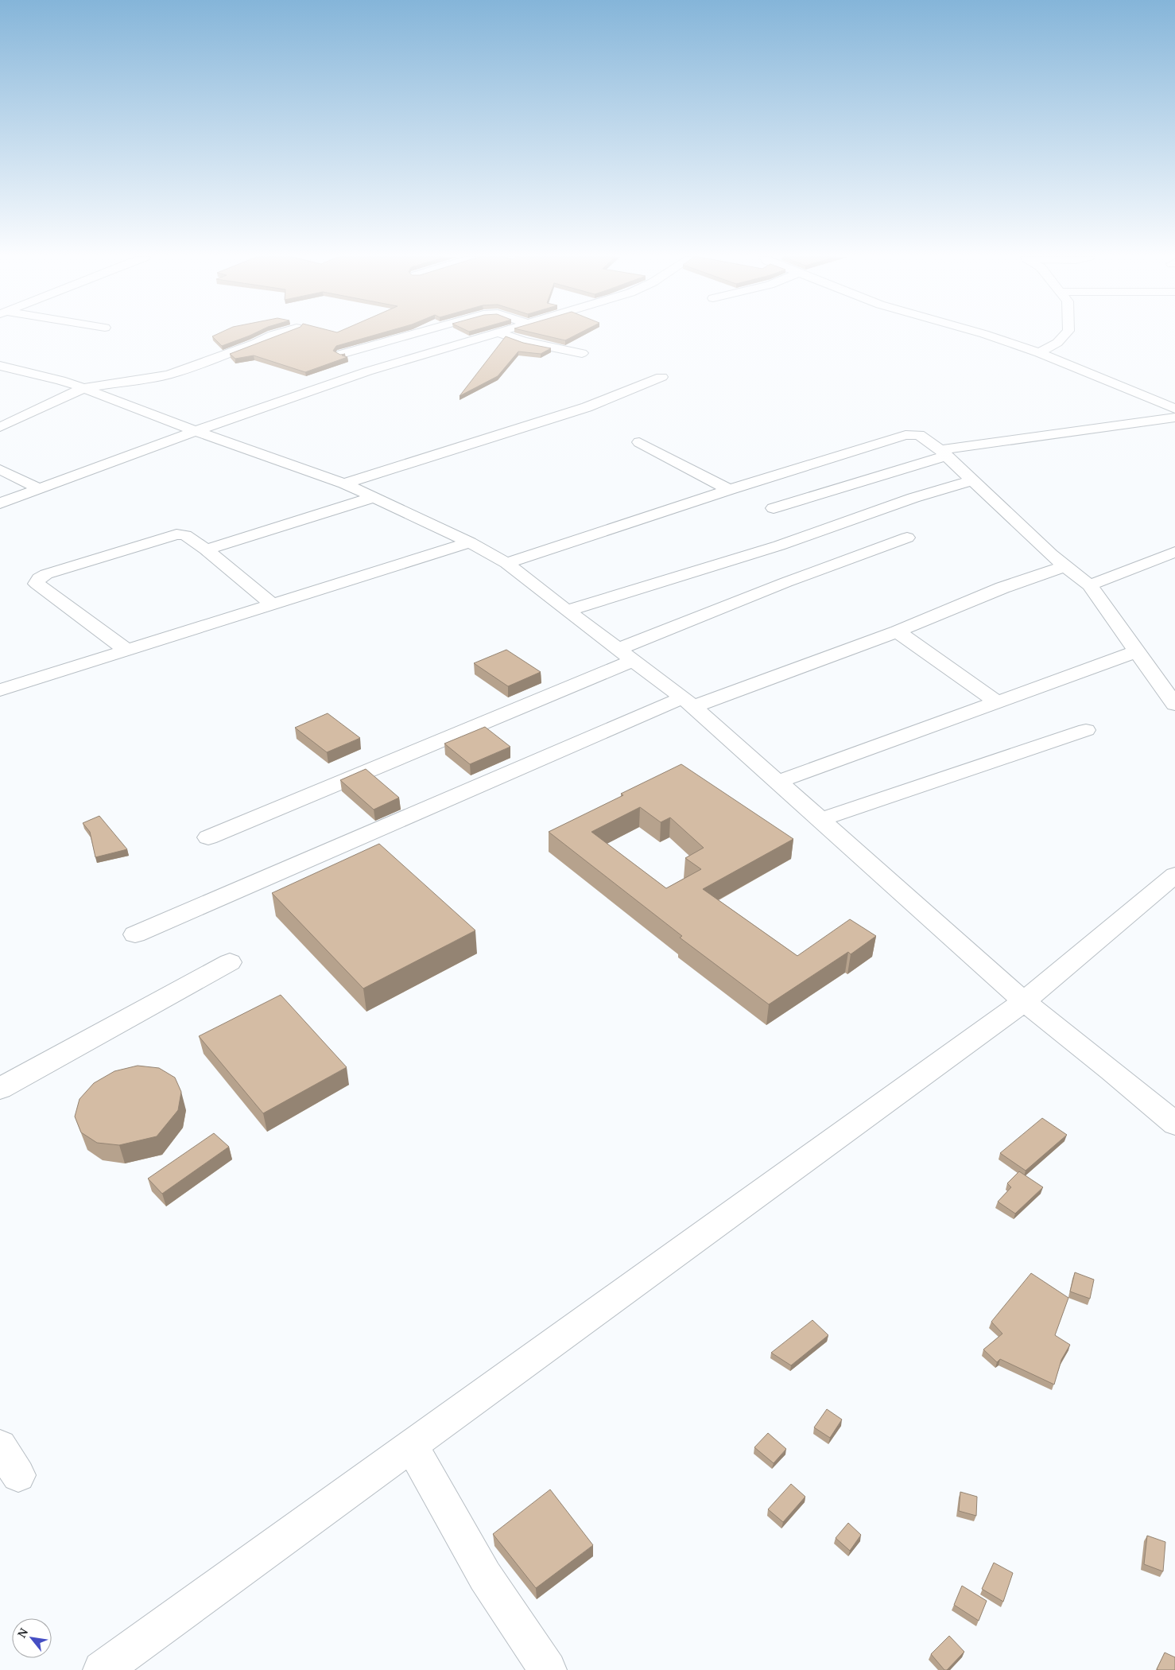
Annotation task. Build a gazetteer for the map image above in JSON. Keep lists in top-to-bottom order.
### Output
{
  "north": "top left"
}
